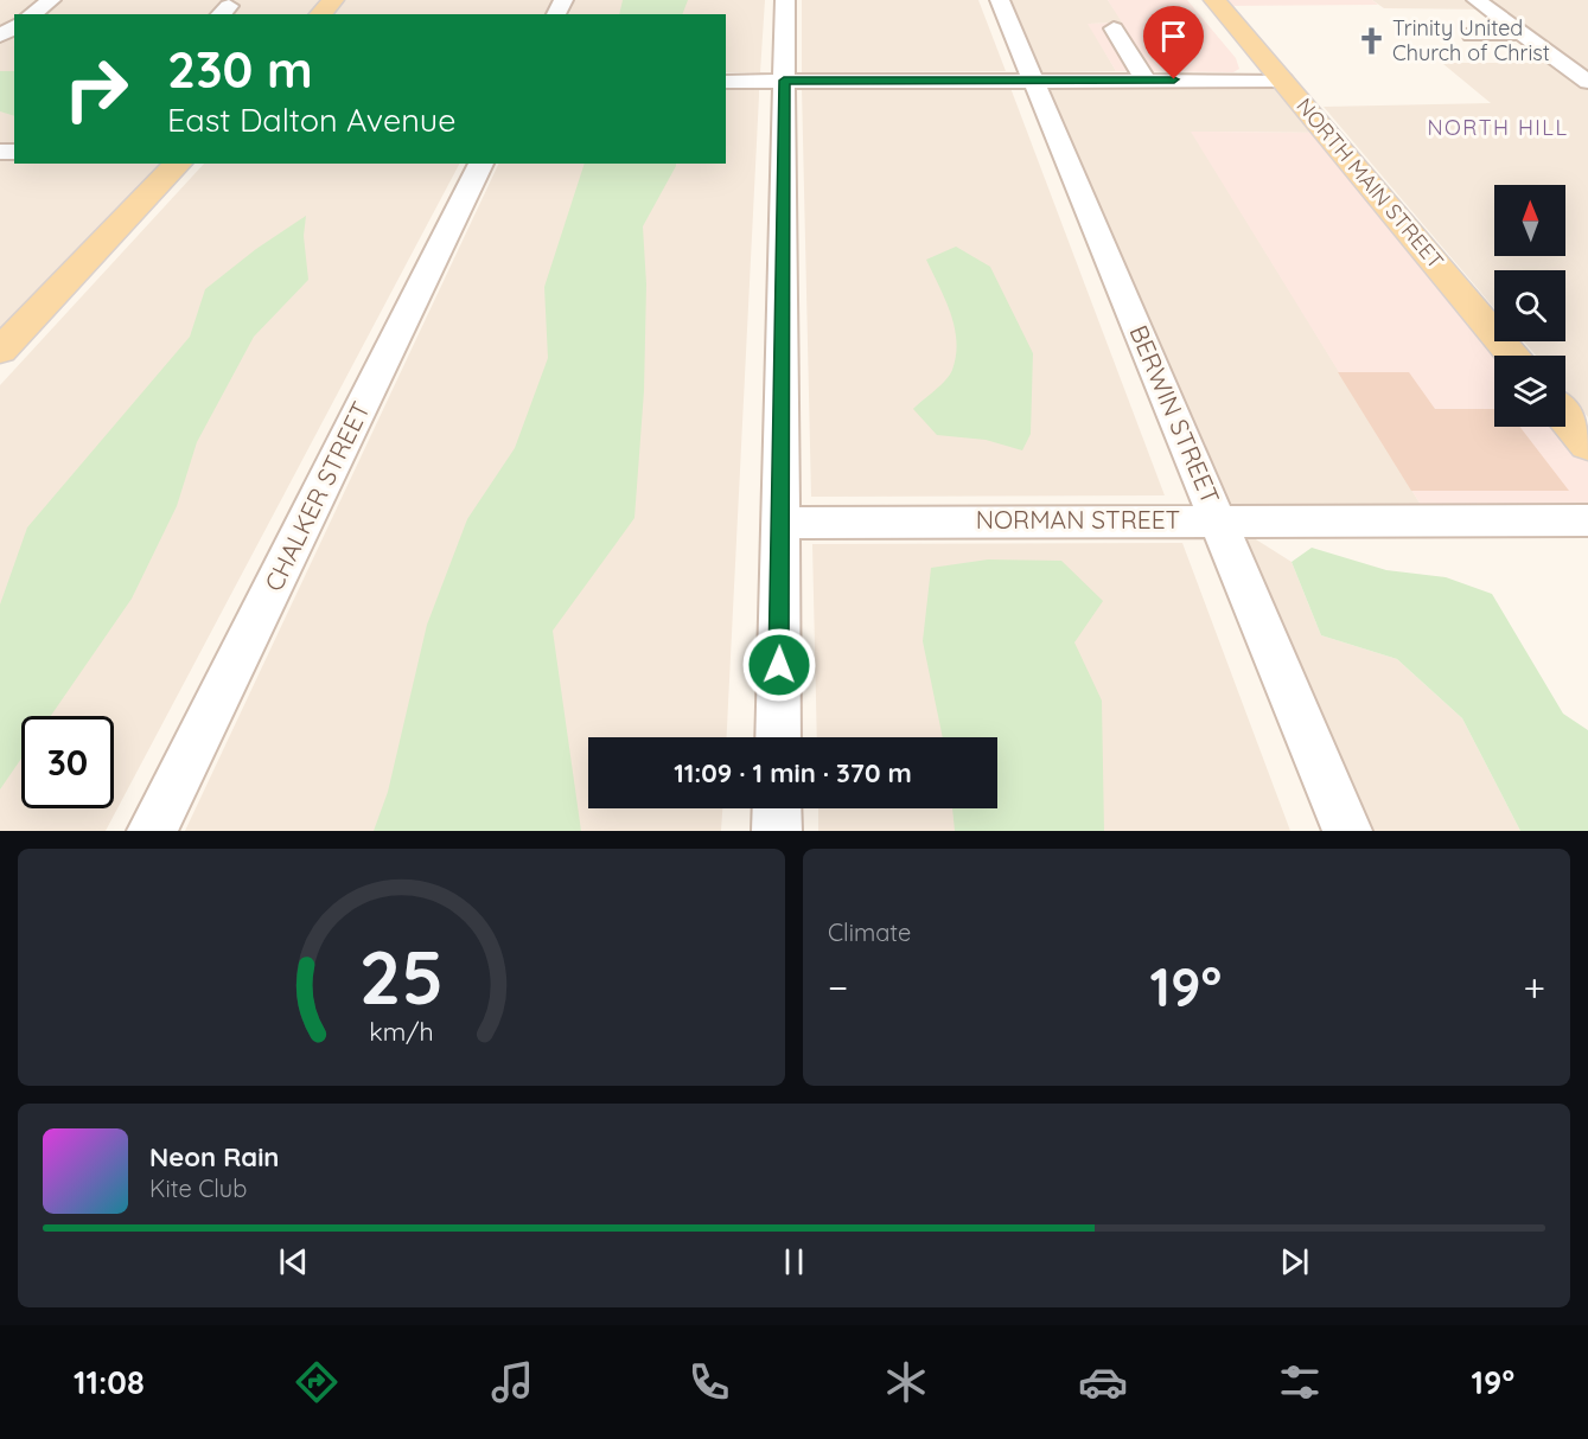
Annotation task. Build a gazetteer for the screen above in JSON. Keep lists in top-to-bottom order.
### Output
{
  "streets": {
    "main road": ["NORTH MAIN STREET"],
    "street": ["BERWIN STREET", "CHALKER STREET", "NORMAN STREET"]
  },
  "crossings": [
    ["BERWIN STREET", "NORMAN STREET"]
  ],
  "districts": ["NORTH HILL"],
  "places": {
    "church": ["Trinity United Church of Christ"]
  },
  "north": "top",
  "page": {
    "turn": ["230 m", "East Dalton Avenue"],
    "limit": "30",
    "trip": "11:09 · 1 min · 370 m",
    "tile": "Climate",
    "heat": ["−", "19°", "+"],
    "song": ["Neon Rain", "Kite Club"],
    "tabs": ["11:08", "19°"],
    "gauge": ["25", "km/h"]
  }
}
